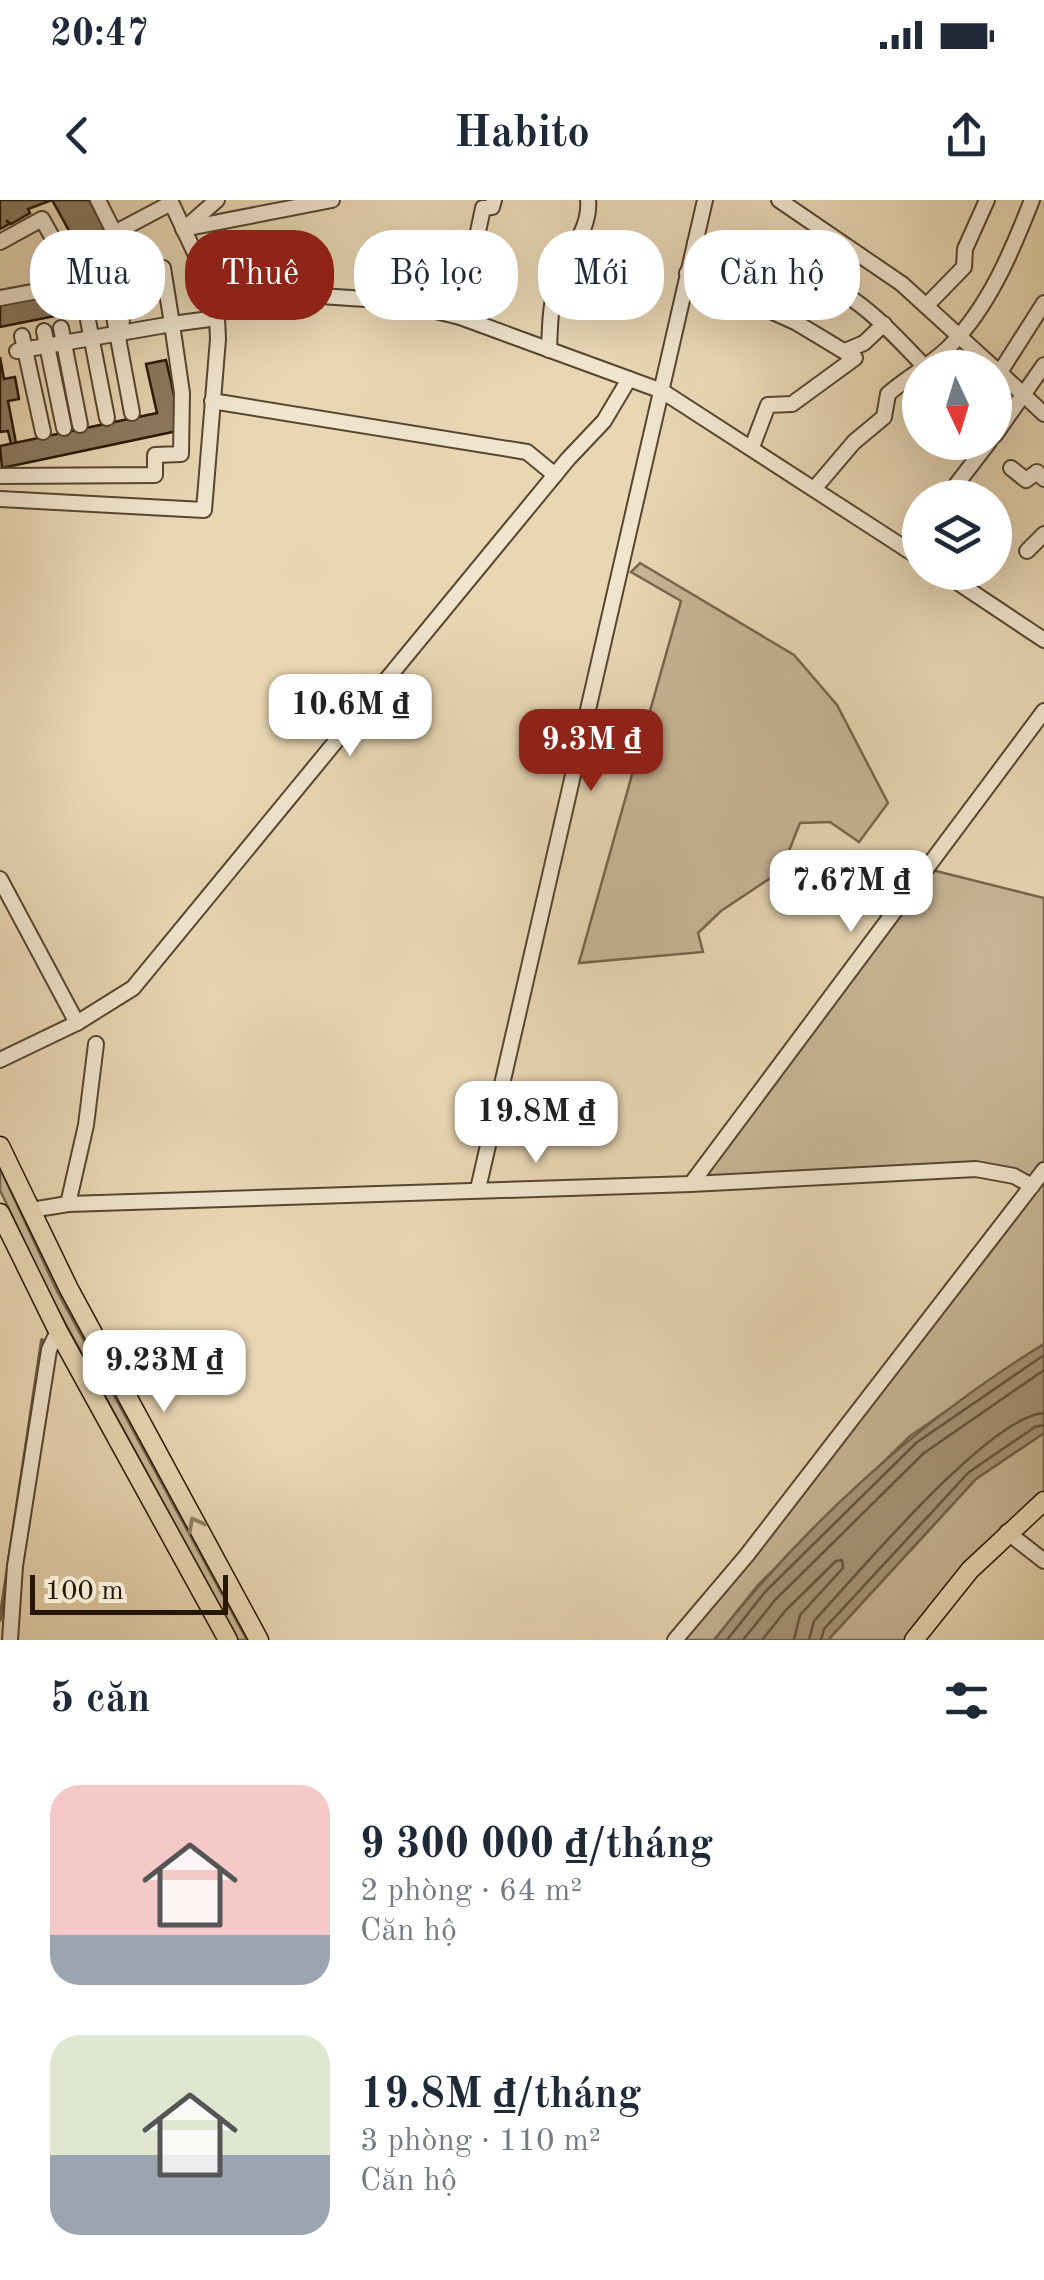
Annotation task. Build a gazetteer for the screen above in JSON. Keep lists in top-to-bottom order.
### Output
{
  "scale_bar": "100 m",
  "north": "bottom",
  "page": {
    "status": "20:47",
    "header": "Habito",
    "chip": [
      "Mua",
      "Thuê",
      "Bộ lọc",
      "Mới",
      "Căn hộ"
    ],
    "price": [
      "10.6M ₫",
      "9.3M ₫",
      "7.67M ₫",
      "19.8M ₫",
      "9.23M ₫"
    ],
    "scale": "100 m",
    "heading": "5 căn",
    "list": [
      {
        "name": "9 300 000 ₫/tháng",
        "note": "2 phòng · 64 m² · Căn hộ"
      },
      {
        "name": "19.8M ₫/tháng",
        "note": "3 phòng · 110 m² · Căn hộ"
      }
    ]
  }
}
